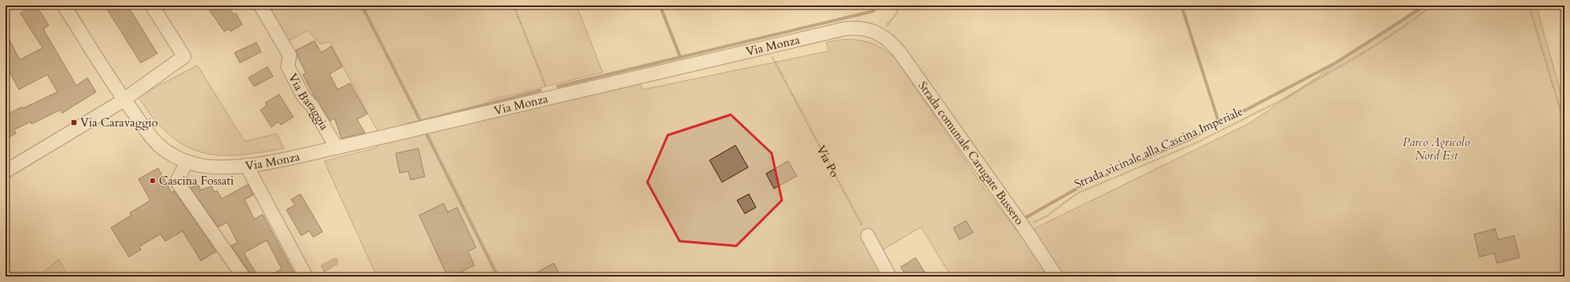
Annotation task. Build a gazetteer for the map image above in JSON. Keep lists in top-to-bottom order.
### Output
{
  "streets": {
    "street": ["Via Monza", "Via Baraggia", "Strada comunale Carugate Bussero"],
    "path": ["Strada vicinale alla Cascina Imperiale", "Via Po"]
  },
  "crossings": [
    ["Via Monza", "Via Baraggia"],
    ["Via Monza", "Strada comunale Carugate Bussero"],
    ["Via Monza", "Via Po"],
    ["Strada vicinale alla Cascina Imperiale", "Strada comunale Carugate Bussero"]
  ],
  "parks": ["Parco Agricolo Nord Est"],
  "places": {
    "transit": ["Via Caravaggio"],
    "other": ["Cascina Fossati"]
  }
}
